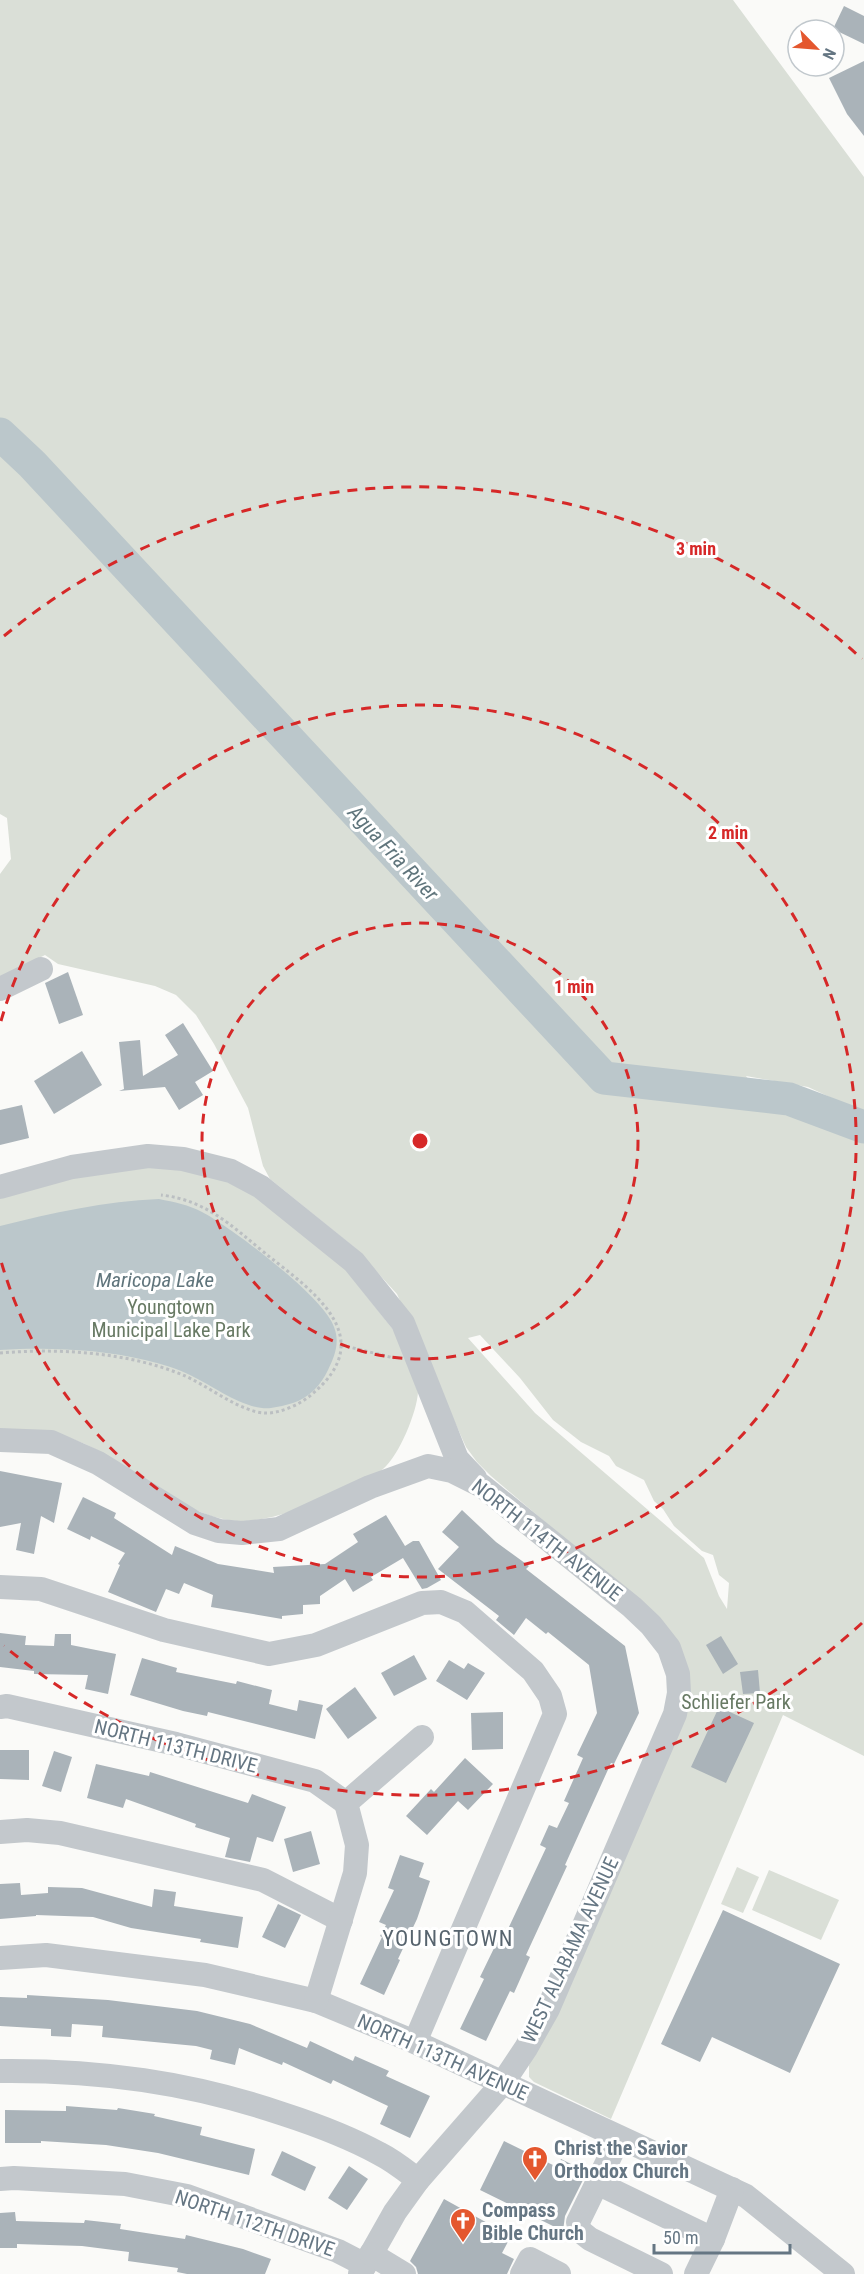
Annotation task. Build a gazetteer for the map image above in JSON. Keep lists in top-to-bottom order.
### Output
{
  "streets": {
    "street": [
      "NORTH 114TH AVENUE",
      "NORTH 113TH DRIVE",
      "WEST ALABAMA AVENUE",
      "NORTH 113TH AVENUE",
      "NORTH 112TH DRIVE"
    ]
  },
  "crossings": [
    ["NORTH 114TH AVENUE", "WEST ALABAMA AVENUE"],
    ["WEST ALABAMA AVENUE", "NORTH 113TH AVENUE"],
    ["WEST ALABAMA AVENUE", "NORTH 112TH DRIVE"]
  ],
  "districts": ["YOUNGTOWN"],
  "water": ["Agua Fria River", "Maricopa Lake"],
  "parks": ["Youngtown Municipal Lake Park", "Schliefer Park"],
  "places": {
    "church": ["Christ the Savior Orthodox Church", "Compass Bible Church"]
  },
  "scale_bar": "50 m",
  "north": "bottom right",
  "rings": ["3 min", "2 min", "1 min"]
}
